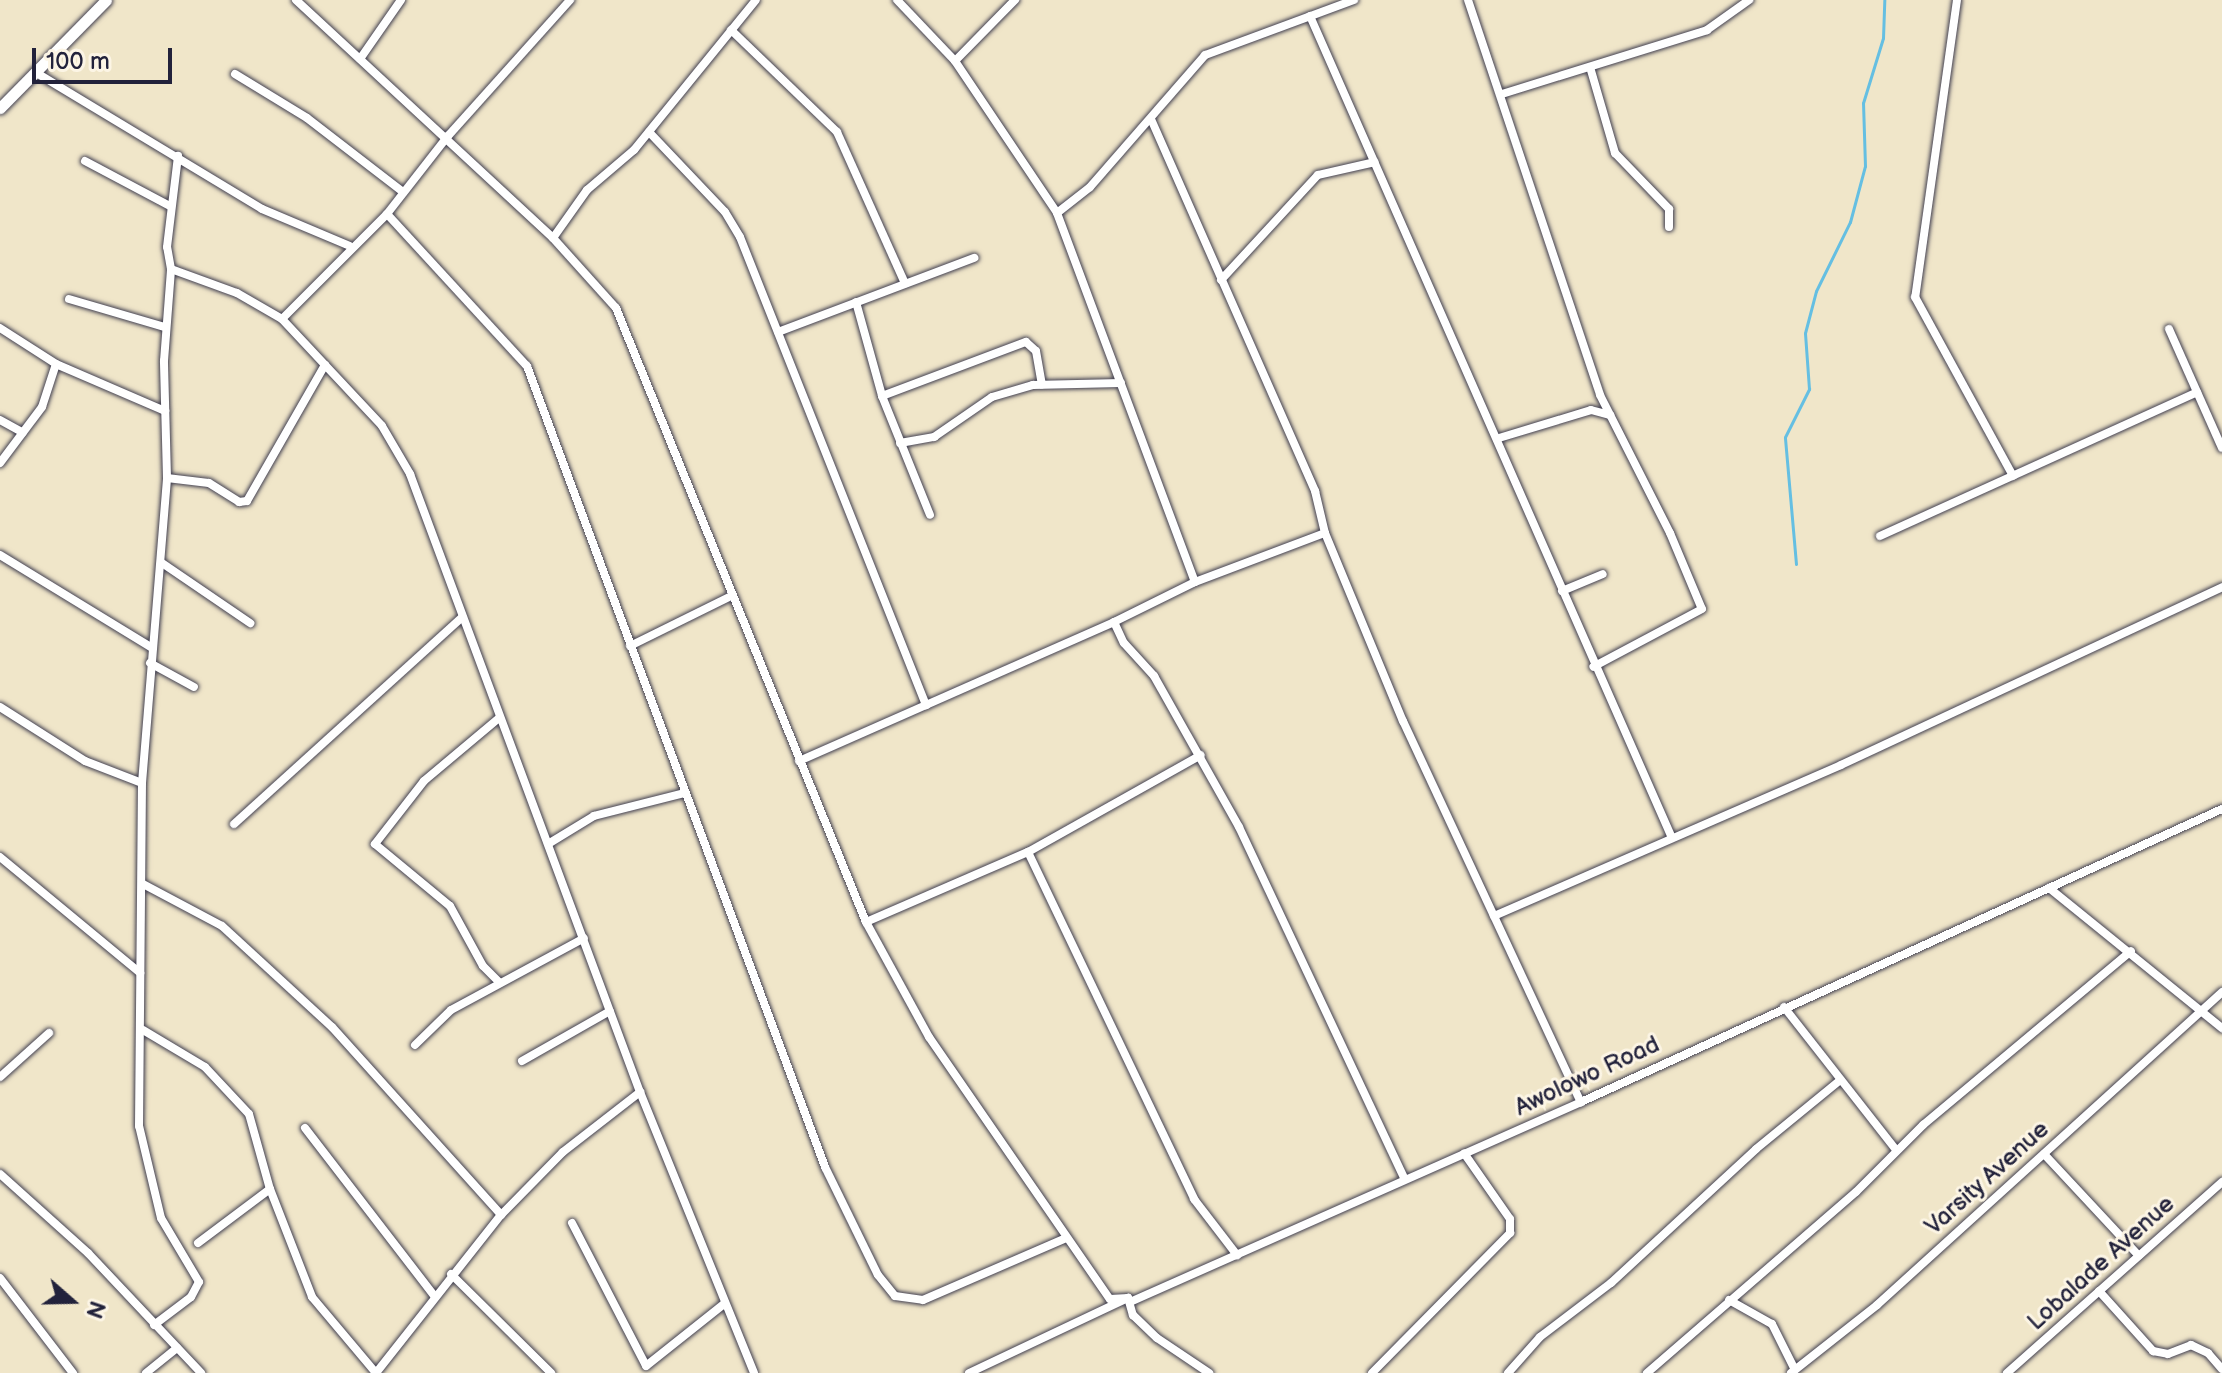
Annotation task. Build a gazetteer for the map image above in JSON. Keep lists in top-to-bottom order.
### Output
{
  "streets": {
    "street": ["Awolowo Road", "Varsity Avenue", "Lobalade Avenue"]
  },
  "scale_bar": "100 m",
  "north": "right"
}
